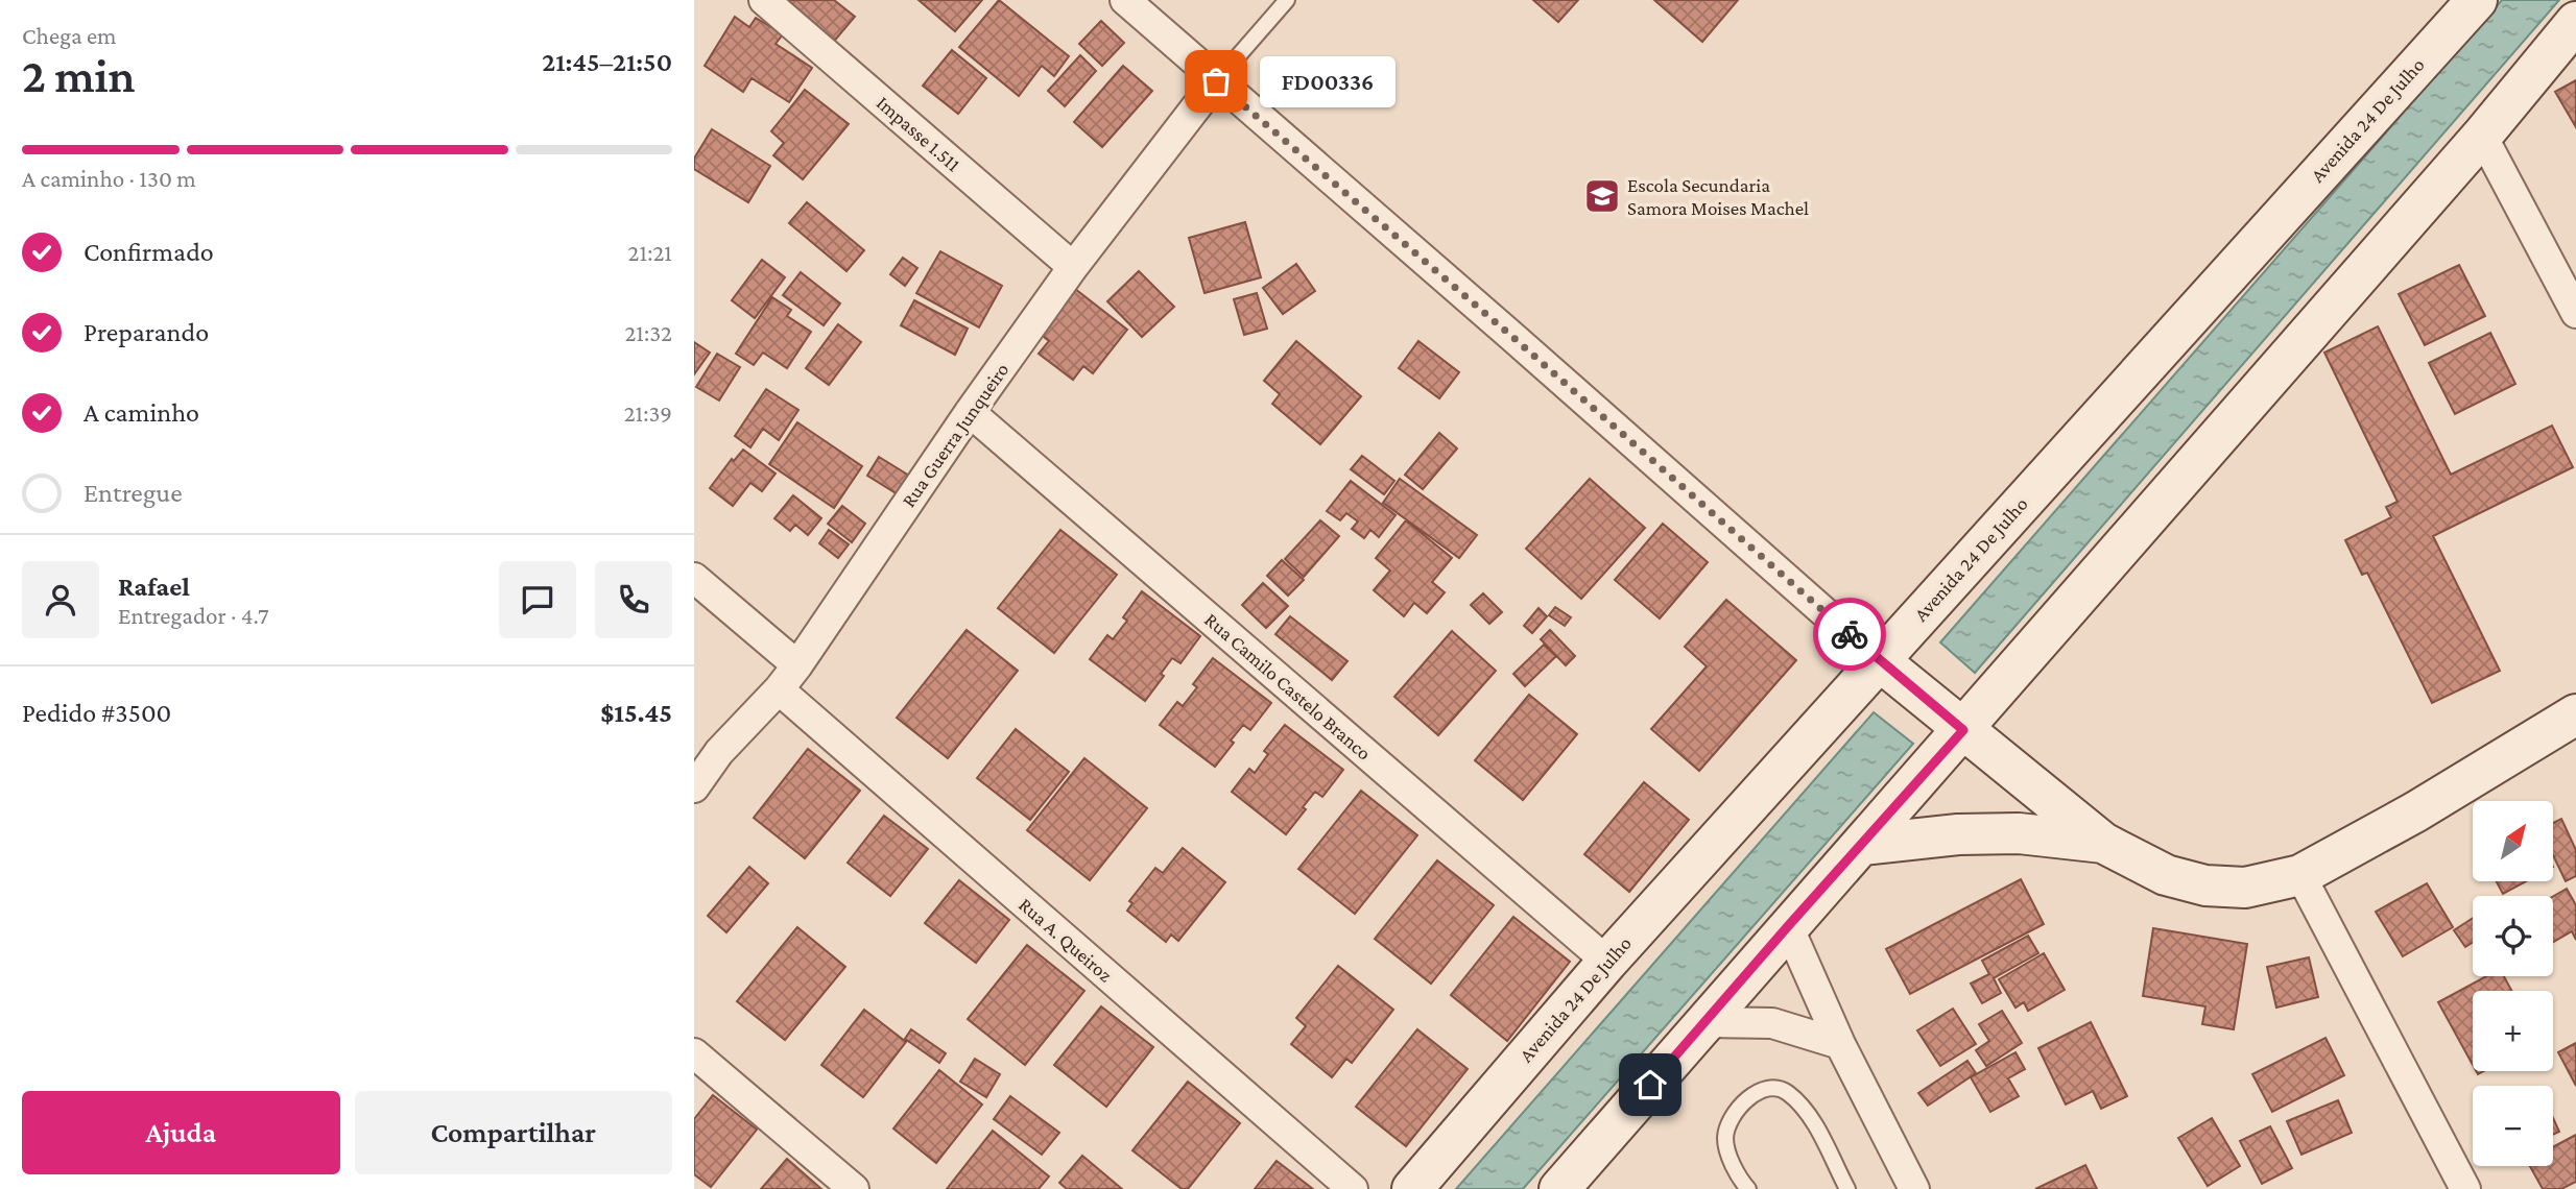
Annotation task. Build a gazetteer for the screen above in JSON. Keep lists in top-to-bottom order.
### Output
{
  "streets": {
    "street": [
      "Avenida 24 De Julho",
      "Impasse 1.511",
      "Rua Guerra Junqueiro",
      "Rua Camilo Castelo Branco",
      "Rua A. Queiroz"
    ]
  },
  "crossings": [
    ["Avenida 24 De Julho", "Rua Camilo Castelo Branco"],
    ["Impasse 1.511", "Rua Guerra Junqueiro"],
    ["Rua Guerra Junqueiro", "Rua Camilo Castelo Branco"],
    ["Rua Guerra Junqueiro", "Rua A. Queiroz"]
  ],
  "places": {
    "other": ["FD00336"],
    "school or university": ["Escola Secundaria Samora Moises Machel"]
  },
  "north": "top right",
  "page": {
    "heading": ["2 min", "Chega em", "21:45–21:50"],
    "panel": [
      "Rafael",
      "Entregador · 4.7",
      "Pedido #3500",
      "$15.45"
    ],
    "bubble": "FD00336",
    "bar": "A caminho · 130 m",
    "list": [
      ["Confirmado", "21:21"],
      ["Preparando", "21:32"],
      ["A caminho", "21:39"],
      "Entregue"
    ],
    "map_buttons": ["+", "−"],
    "buttons": ["Ajuda", "Compartilhar"]
  }
}
